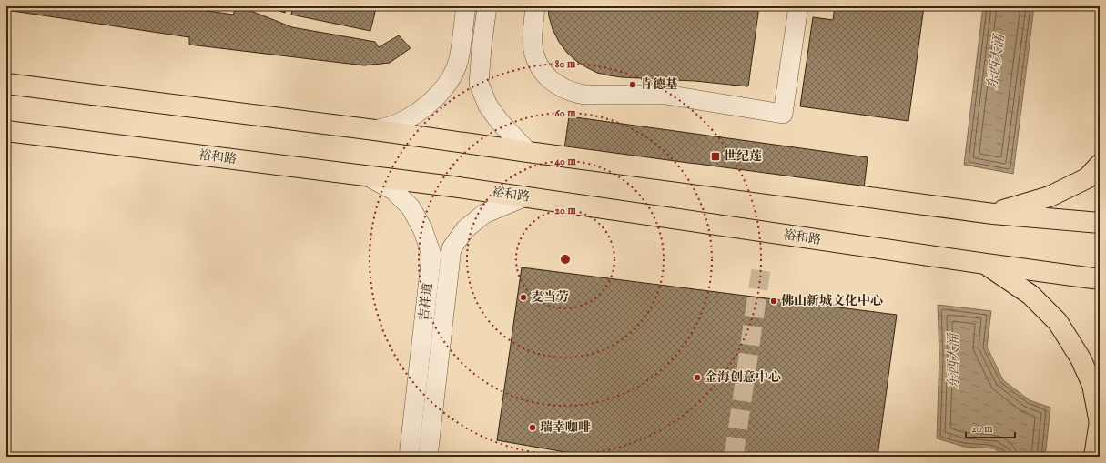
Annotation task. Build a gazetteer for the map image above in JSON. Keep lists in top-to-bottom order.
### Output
{
  "streets": {
    "main road": ["裕和路"],
    "street": ["吉祥道"]
  },
  "crossings": [
    ["裕和路", "吉祥道"]
  ],
  "water": ["东西大涌"],
  "places": {
    "other": [
      "肯德基",
      "麦当劳",
      "佛山新城文化中心",
      "金海创意中心",
      "瑞幸咖啡"
    ],
    "transit": ["世纪莲"]
  },
  "scale_bar": "20 m",
  "rings": [
    "80 m",
    "60 m",
    "40 m",
    "20 m"
  ]
}
